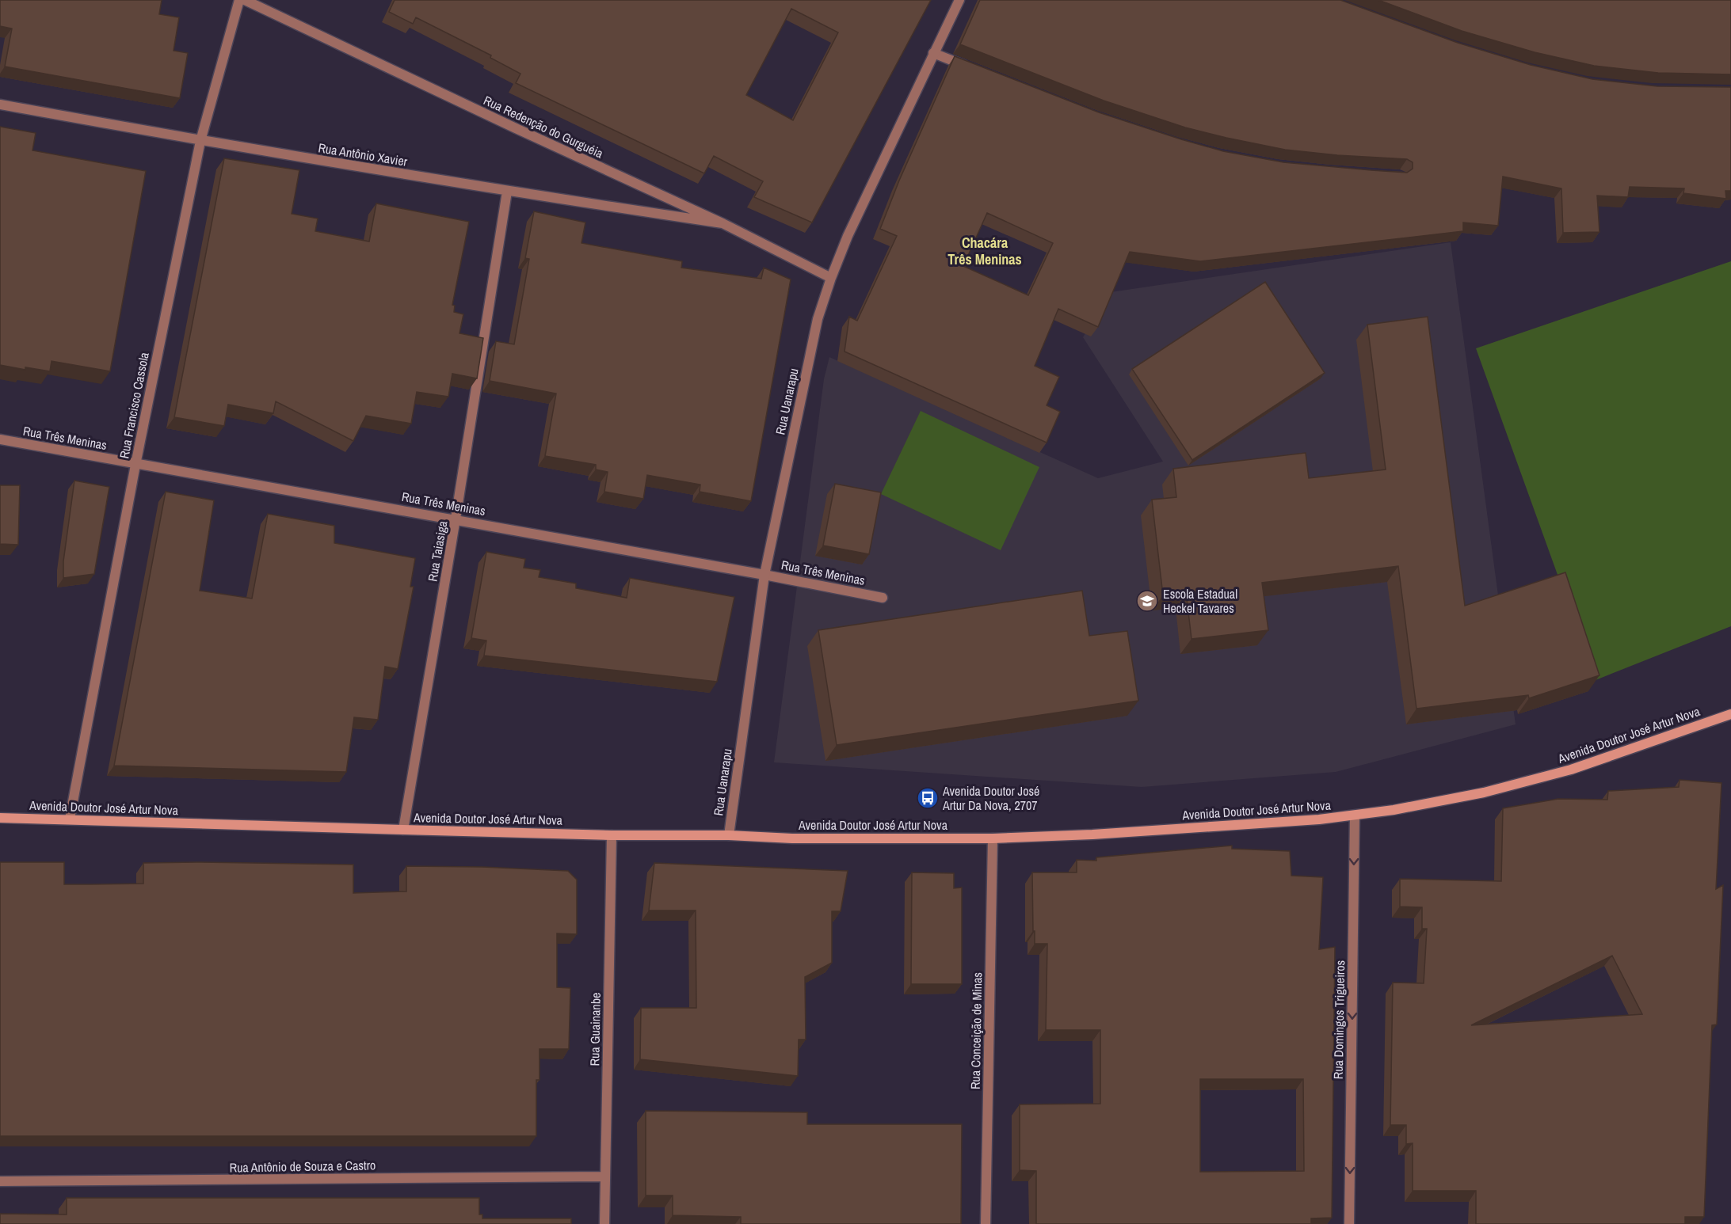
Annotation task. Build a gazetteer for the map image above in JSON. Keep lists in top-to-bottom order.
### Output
{
  "streets": {
    "main road": ["Avenida Doutor José Artur Nova"],
    "street": [
      "Rua Redenção do Gurguéia",
      "Rua Antônio Xavier",
      "Rua Uanarapu",
      "Rua Francisco Cassola",
      "Rua Três Meninas",
      "Rua Taiasiga",
      "Rua Domingos Trigueiros",
      "Rua Guainanbe",
      "Rua Conceição de Minas",
      "Rua Antônio de Souza e Castro"
    ]
  },
  "crossings": [
    ["Rua Redenção do Gurguéia", "Rua Antônio Xavier"],
    ["Rua Redenção do Gurguéia", "Rua Uanarapu"],
    ["Rua Antônio Xavier", "Rua Francisco Cassola"],
    ["Rua Antônio Xavier", "Rua Taiasiga"],
    ["Rua Uanarapu", "Rua Três Meninas"],
    ["Rua Uanarapu", "Avenida Doutor José Artur Nova"],
    ["Rua Francisco Cassola", "Rua Três Meninas"],
    ["Rua Francisco Cassola", "Avenida Doutor José Artur Nova"],
    ["Rua Três Meninas", "Rua Taiasiga"],
    ["Rua Taiasiga", "Avenida Doutor José Artur Nova"],
    ["Avenida Doutor José Artur Nova", "Rua Domingos Trigueiros"],
    ["Avenida Doutor José Artur Nova", "Rua Guainanbe"],
    ["Avenida Doutor José Artur Nova", "Rua Conceição de Minas"],
    ["Rua Guainanbe", "Rua Antônio de Souza e Castro"]
  ],
  "one_way": ["Rua Domingos Trigueiros"],
  "districts": ["Chacára Três Meninas"],
  "places": {
    "school or university": ["Escola Estadual Heckel Tavares"],
    "bus stop": ["Avenida Doutor José Artur Da Nova, 2707"]
  }
}
